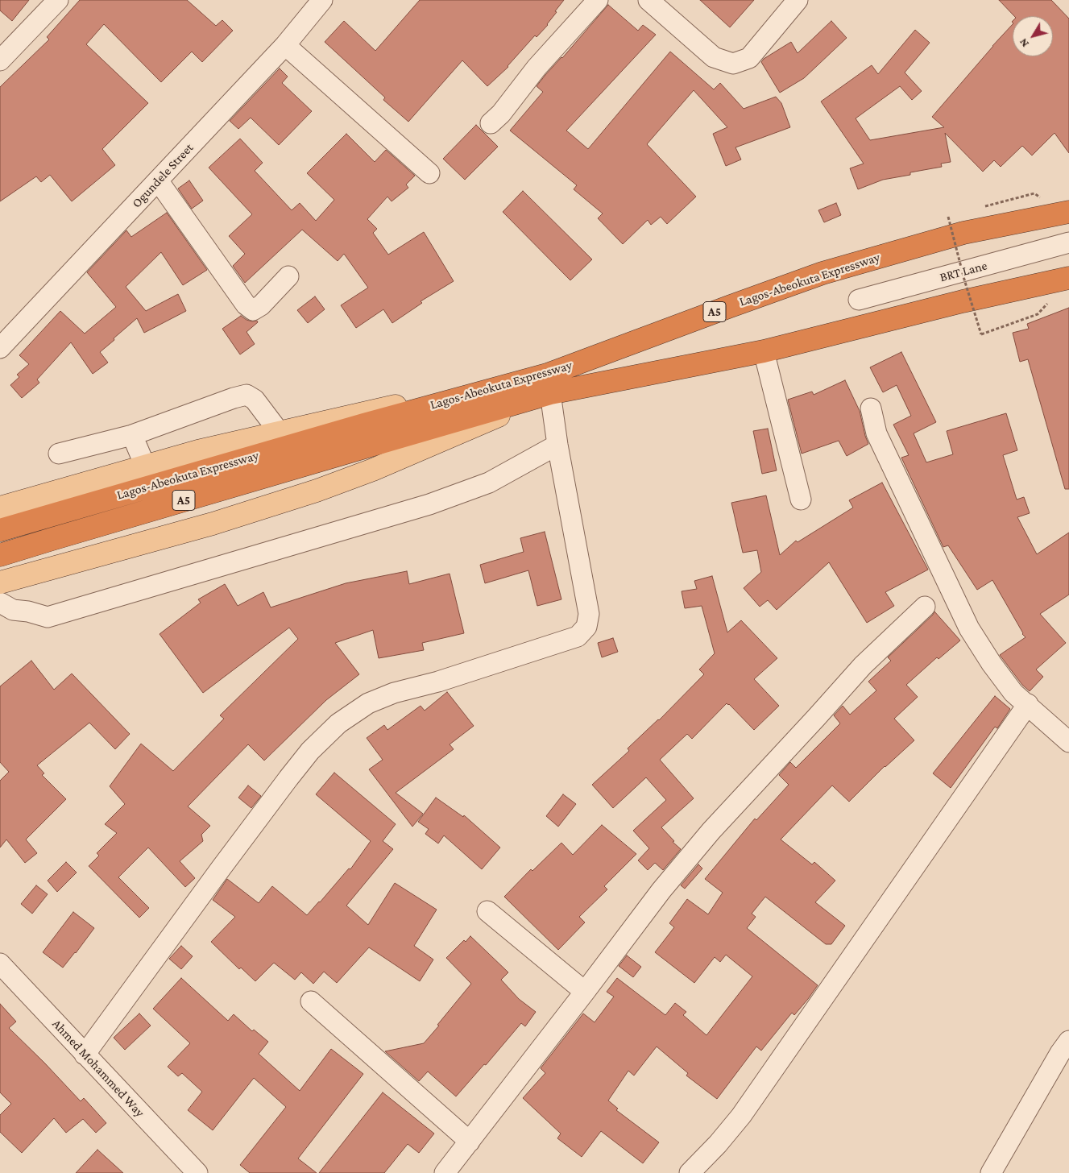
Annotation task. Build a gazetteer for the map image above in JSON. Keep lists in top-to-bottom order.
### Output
{
  "streets": {
    "highway": ["Lagos-Abeokuta Expressway", "A5"],
    "street": ["Ogundele Street", "BRT Lane", "Ahmed Mohammed Way"]
  },
  "north": "bottom left"
}
